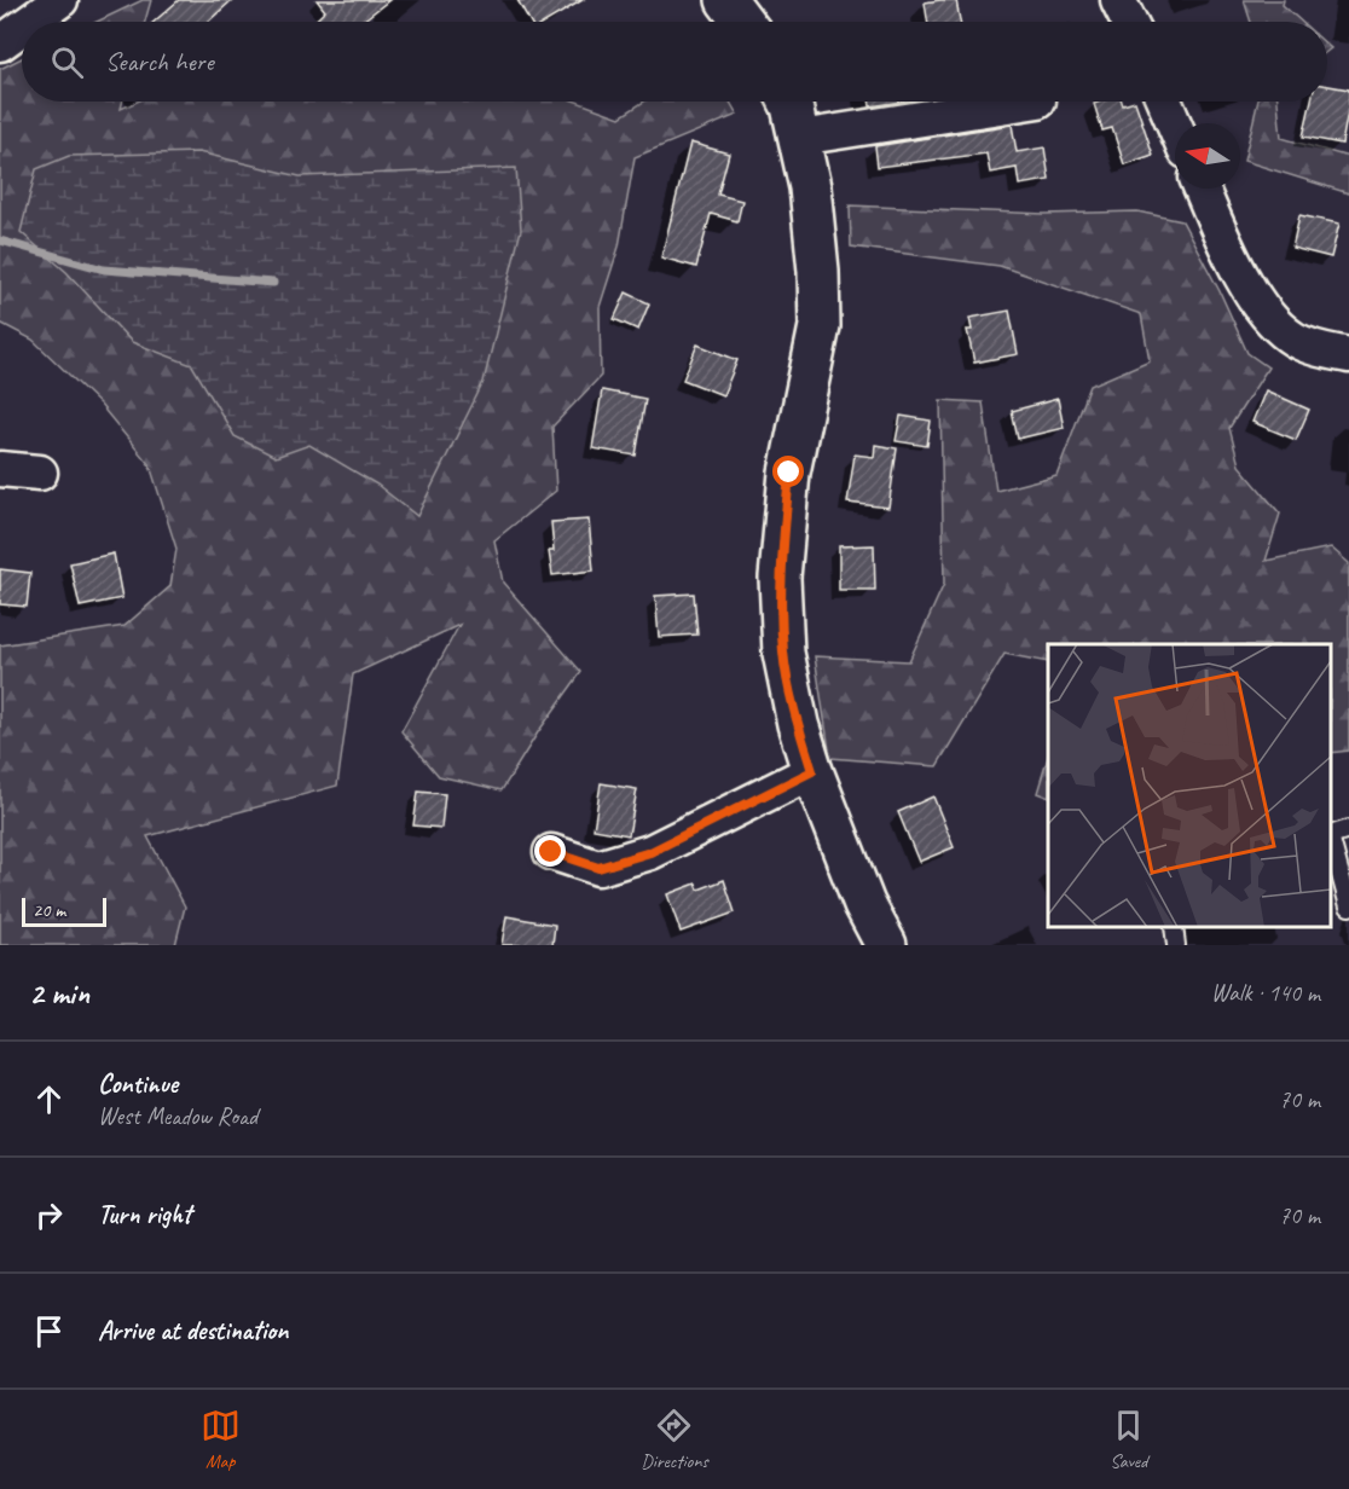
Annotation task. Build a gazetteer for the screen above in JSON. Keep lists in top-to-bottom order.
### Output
{
  "scale_bar": "20 m",
  "north": "left",
  "page": {
    "search": "Search here",
    "scale": "20 m",
    "heading": ["2 min", "Walk · 140 m"],
    "list": [
      ["Continue", "West Meadow Road", "70 m"],
      ["Turn right", "70 m"],
      "Arrive at destination"
    ],
    "nav": ["Map", "Directions", "Saved"]
  }
}
